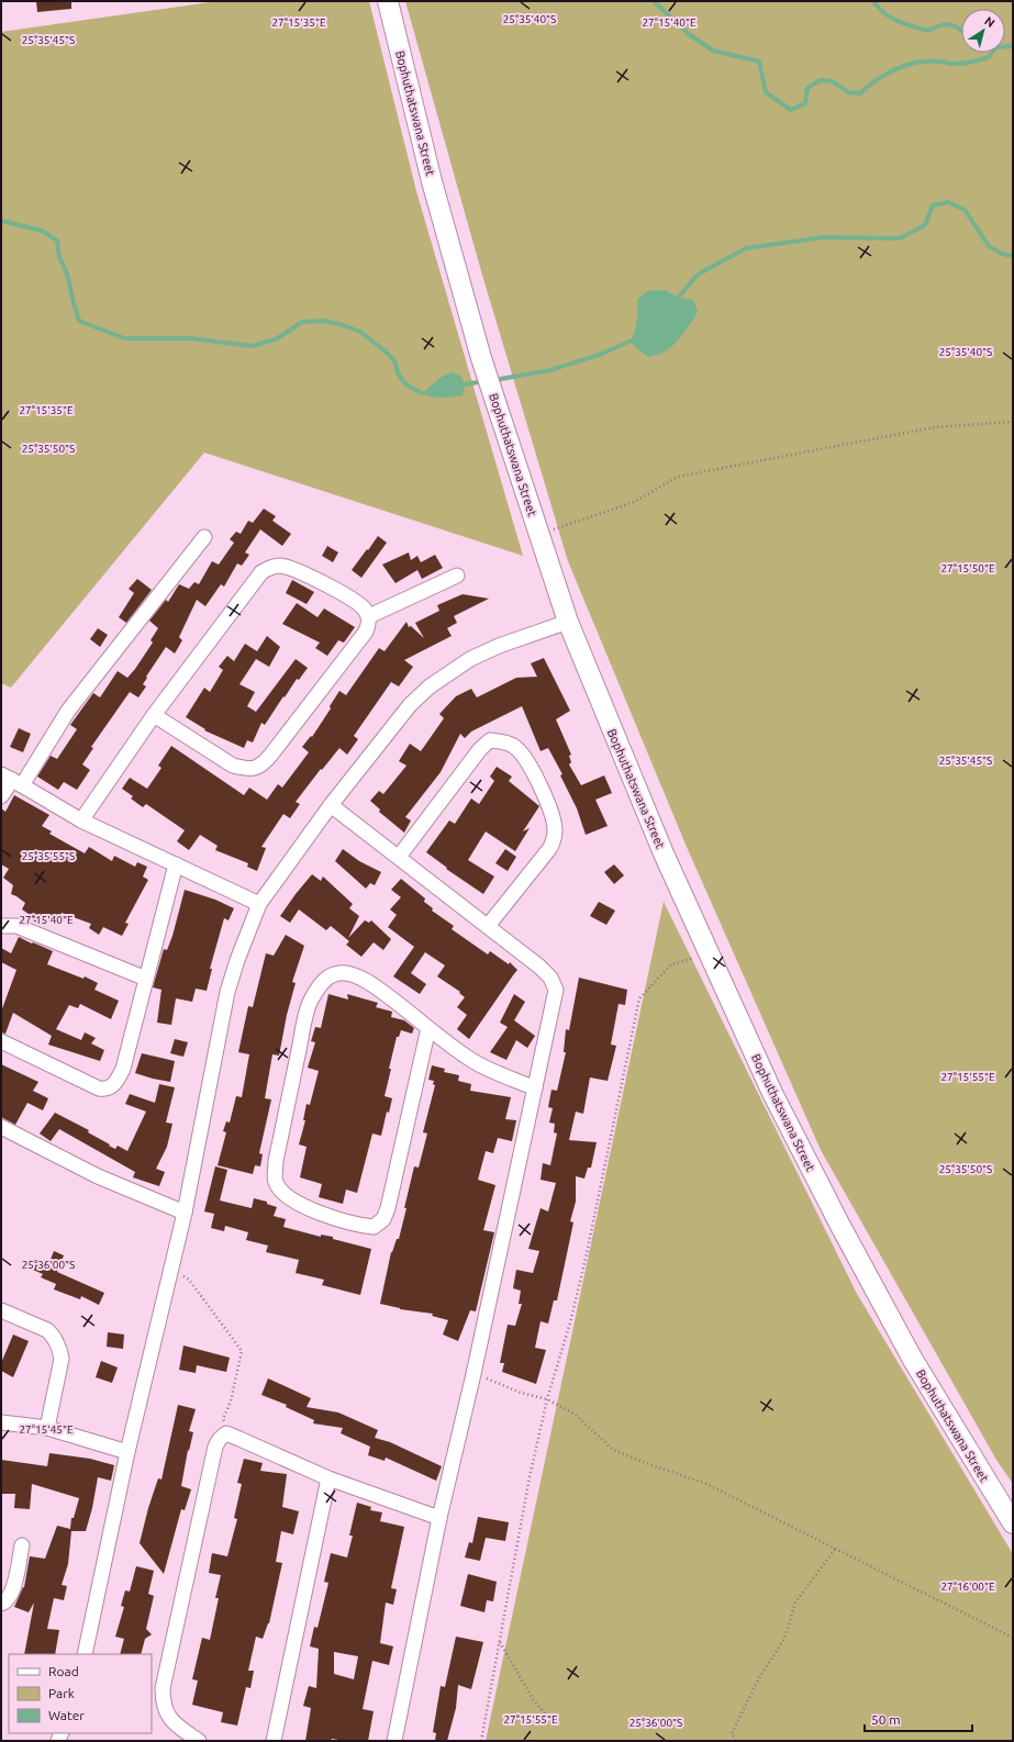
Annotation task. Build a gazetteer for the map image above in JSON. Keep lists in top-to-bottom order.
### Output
{
  "streets": {
    "street": ["Bophuthatswana Street"]
  },
  "legend": ["Road", "Park", "Water"],
  "scale_bar": "50 m",
  "north": "top right",
  "coordinates": [
    "25°35'40\"S",
    "27°15'35\"E",
    "27°15'40\"E",
    "25°35'45\"S",
    "25°35'50\"S",
    "27°15'50\"E",
    "25°35'55\"S",
    "27°15'55\"E",
    "25°36'00\"S",
    "27°15'45\"E",
    "27°16'00\"E"
  ]
}
